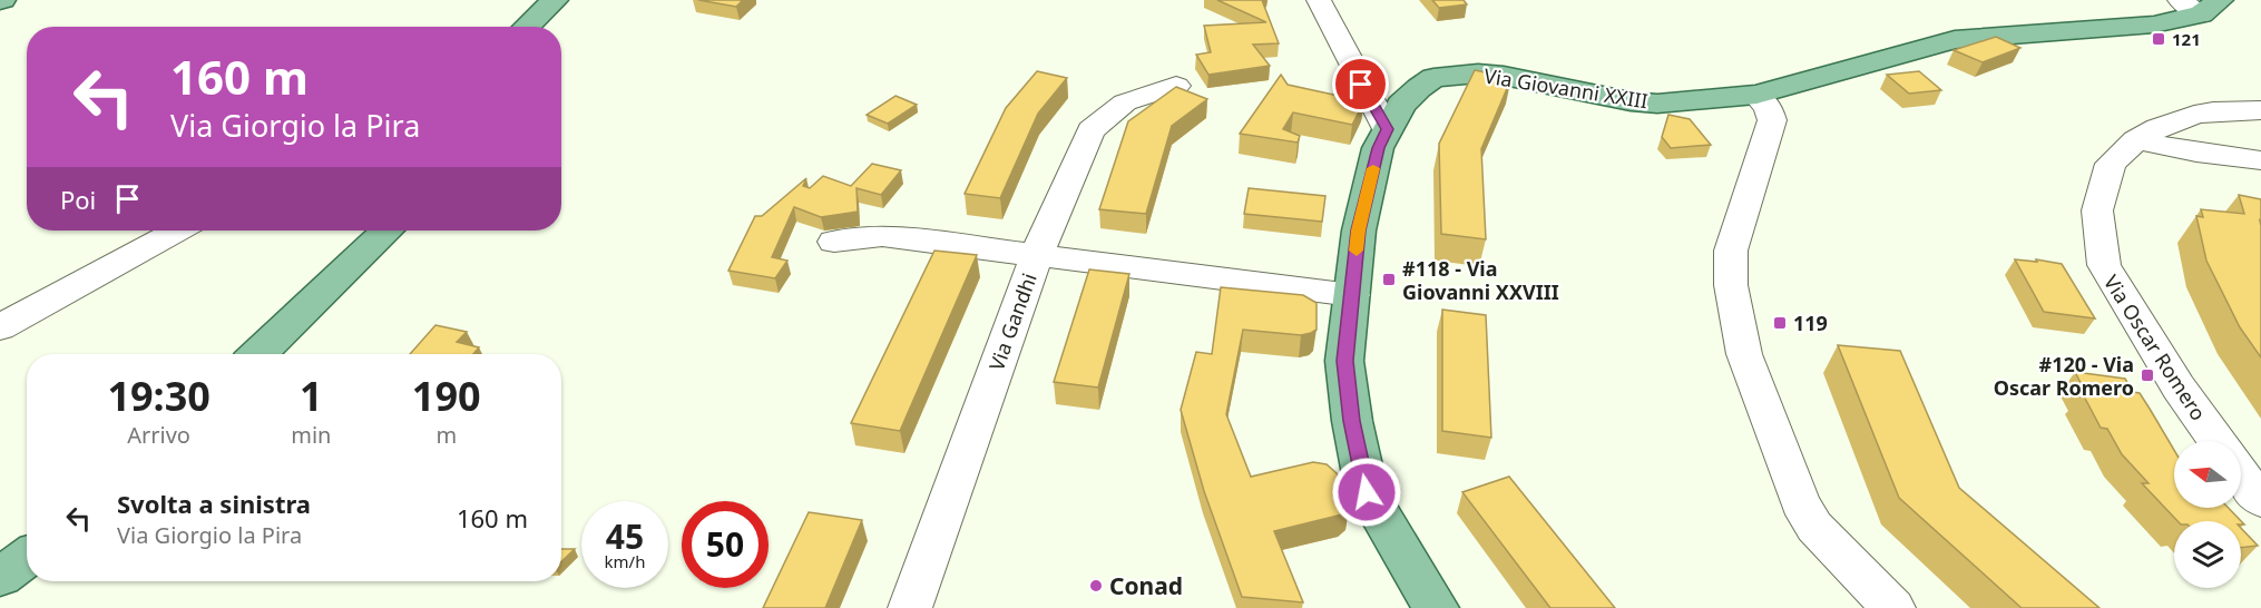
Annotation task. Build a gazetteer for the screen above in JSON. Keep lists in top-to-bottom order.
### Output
{
  "streets": {
    "main road": ["Via Giovanni XXIII"],
    "street": ["Via Gandhi", "Via Oscar Romero"]
  },
  "places": {
    "transit": [
      "121",
      "#118 - Via Giovanni XXVIII",
      "119",
      "#120 - Via Oscar Romero"
    ],
    "other": ["Conad"]
  },
  "north": "left",
  "page": {
    "turn": ["160 m", "Via Giorgio la Pira"],
    "then": "Poi",
    "eta": [
      "19:30",
      "Arrivo",
      "1",
      "min",
      "190",
      "m"
    ],
    "list": [
      {
        "name": "Svolta a sinistra",
        "note": "Via Giorgio la Pira",
        "value": "160 m"
      }
    ],
    "speed": "45 km/h",
    "limit": "50"
  }
}
